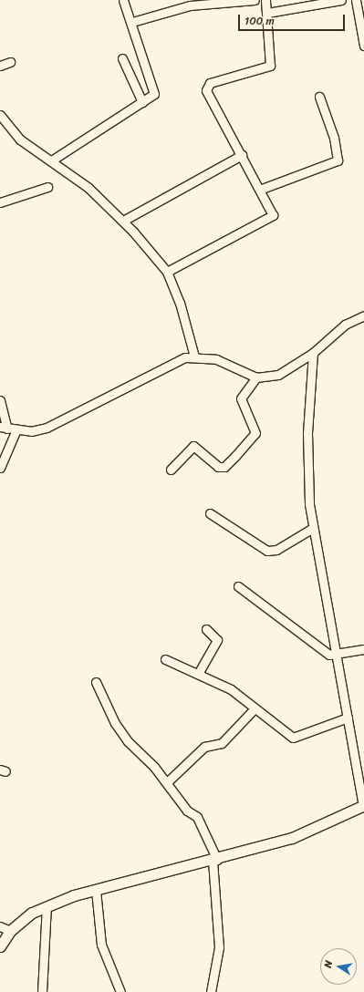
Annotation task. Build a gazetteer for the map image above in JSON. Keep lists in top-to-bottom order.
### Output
{
  "scale_bar": "100 m",
  "north": "left"
}
